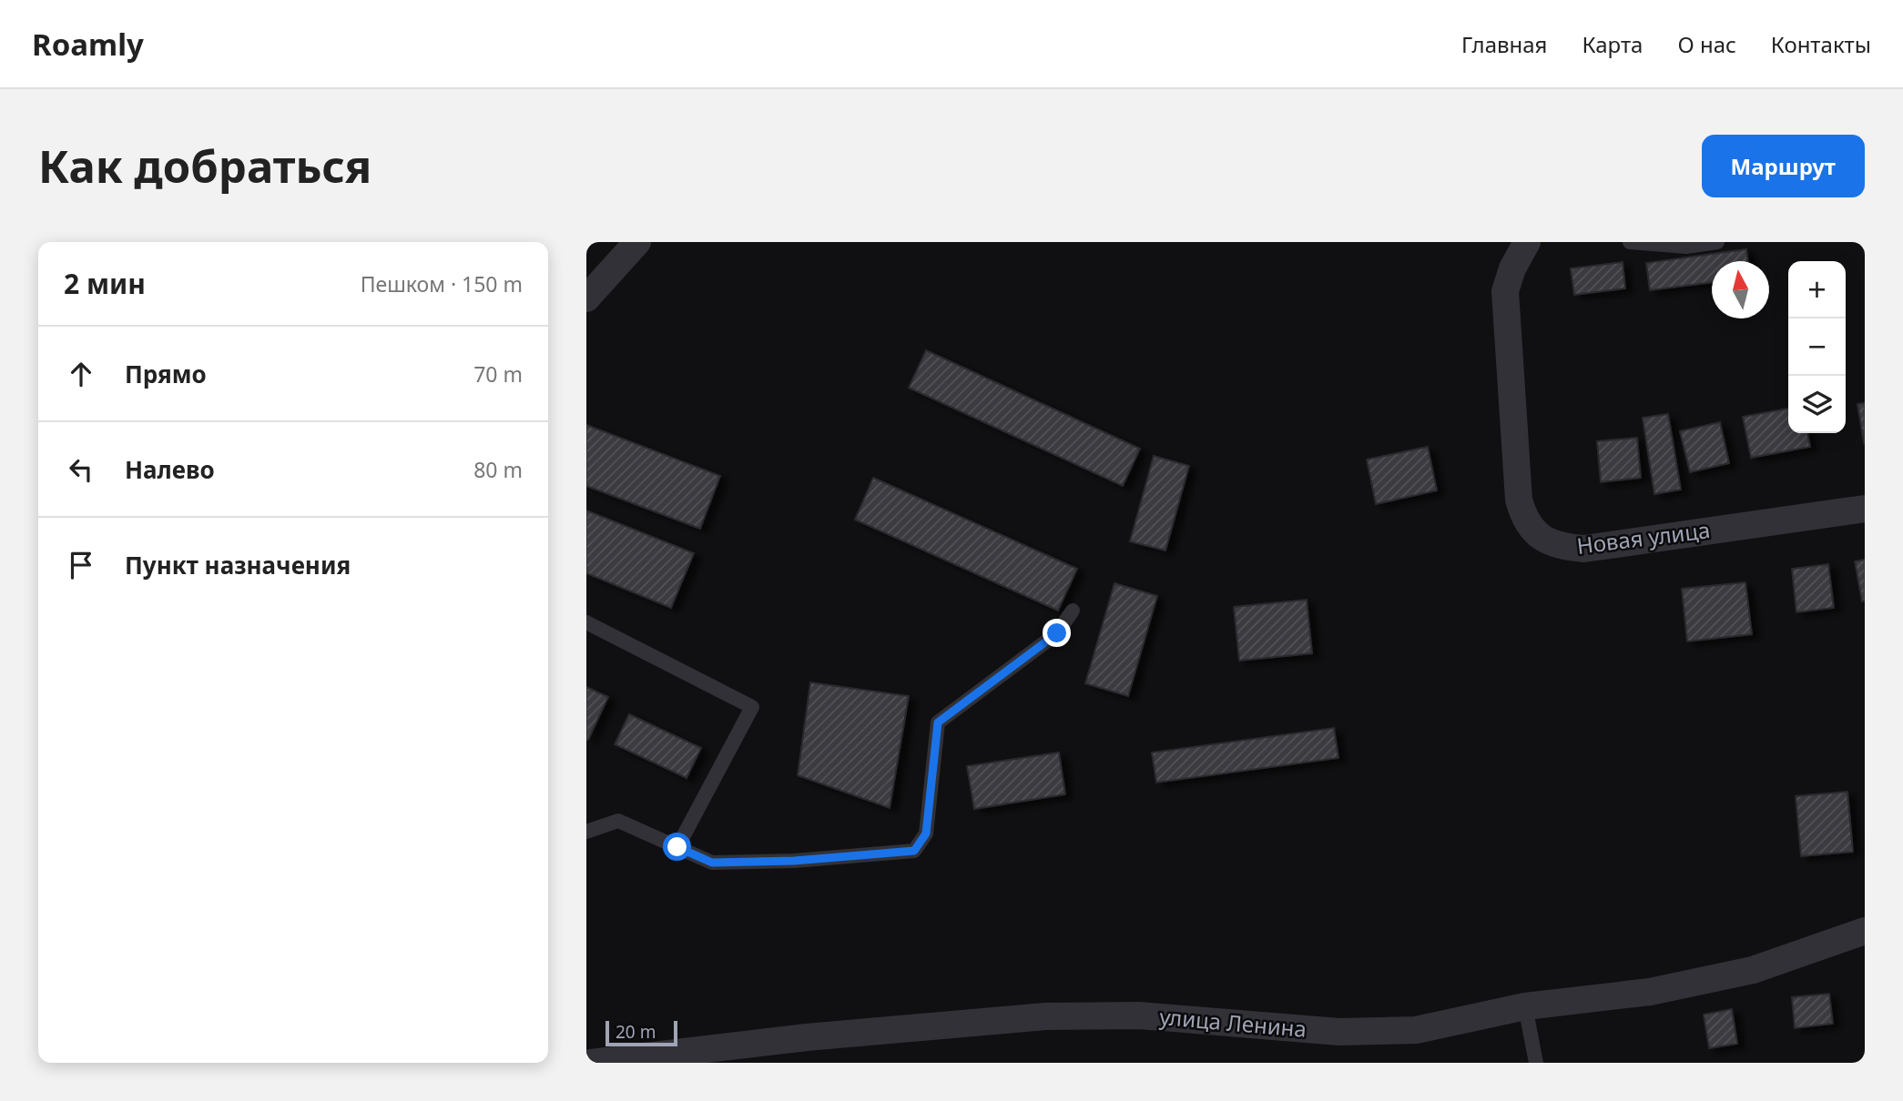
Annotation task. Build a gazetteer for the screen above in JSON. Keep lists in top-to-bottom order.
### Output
{
  "streets": {
    "street": ["Новая улица", "улица Ленина"]
  },
  "scale_bar": "20 m",
  "north": "top",
  "page": {
    "header": "Roamly",
    "nav": [
      "Главная",
      "Карта",
      "О нас",
      "Контакты"
    ],
    "buttons": "Маршрут",
    "title": "Как добраться",
    "heading": ["2 мин", "Пешком · 150 m"],
    "map_buttons": ["+", "−"],
    "list": [
      ["Прямо", "70 m"],
      ["Налево", "80 m"],
      "Пункт назначения"
    ],
    "scale": "20 m"
  }
}
